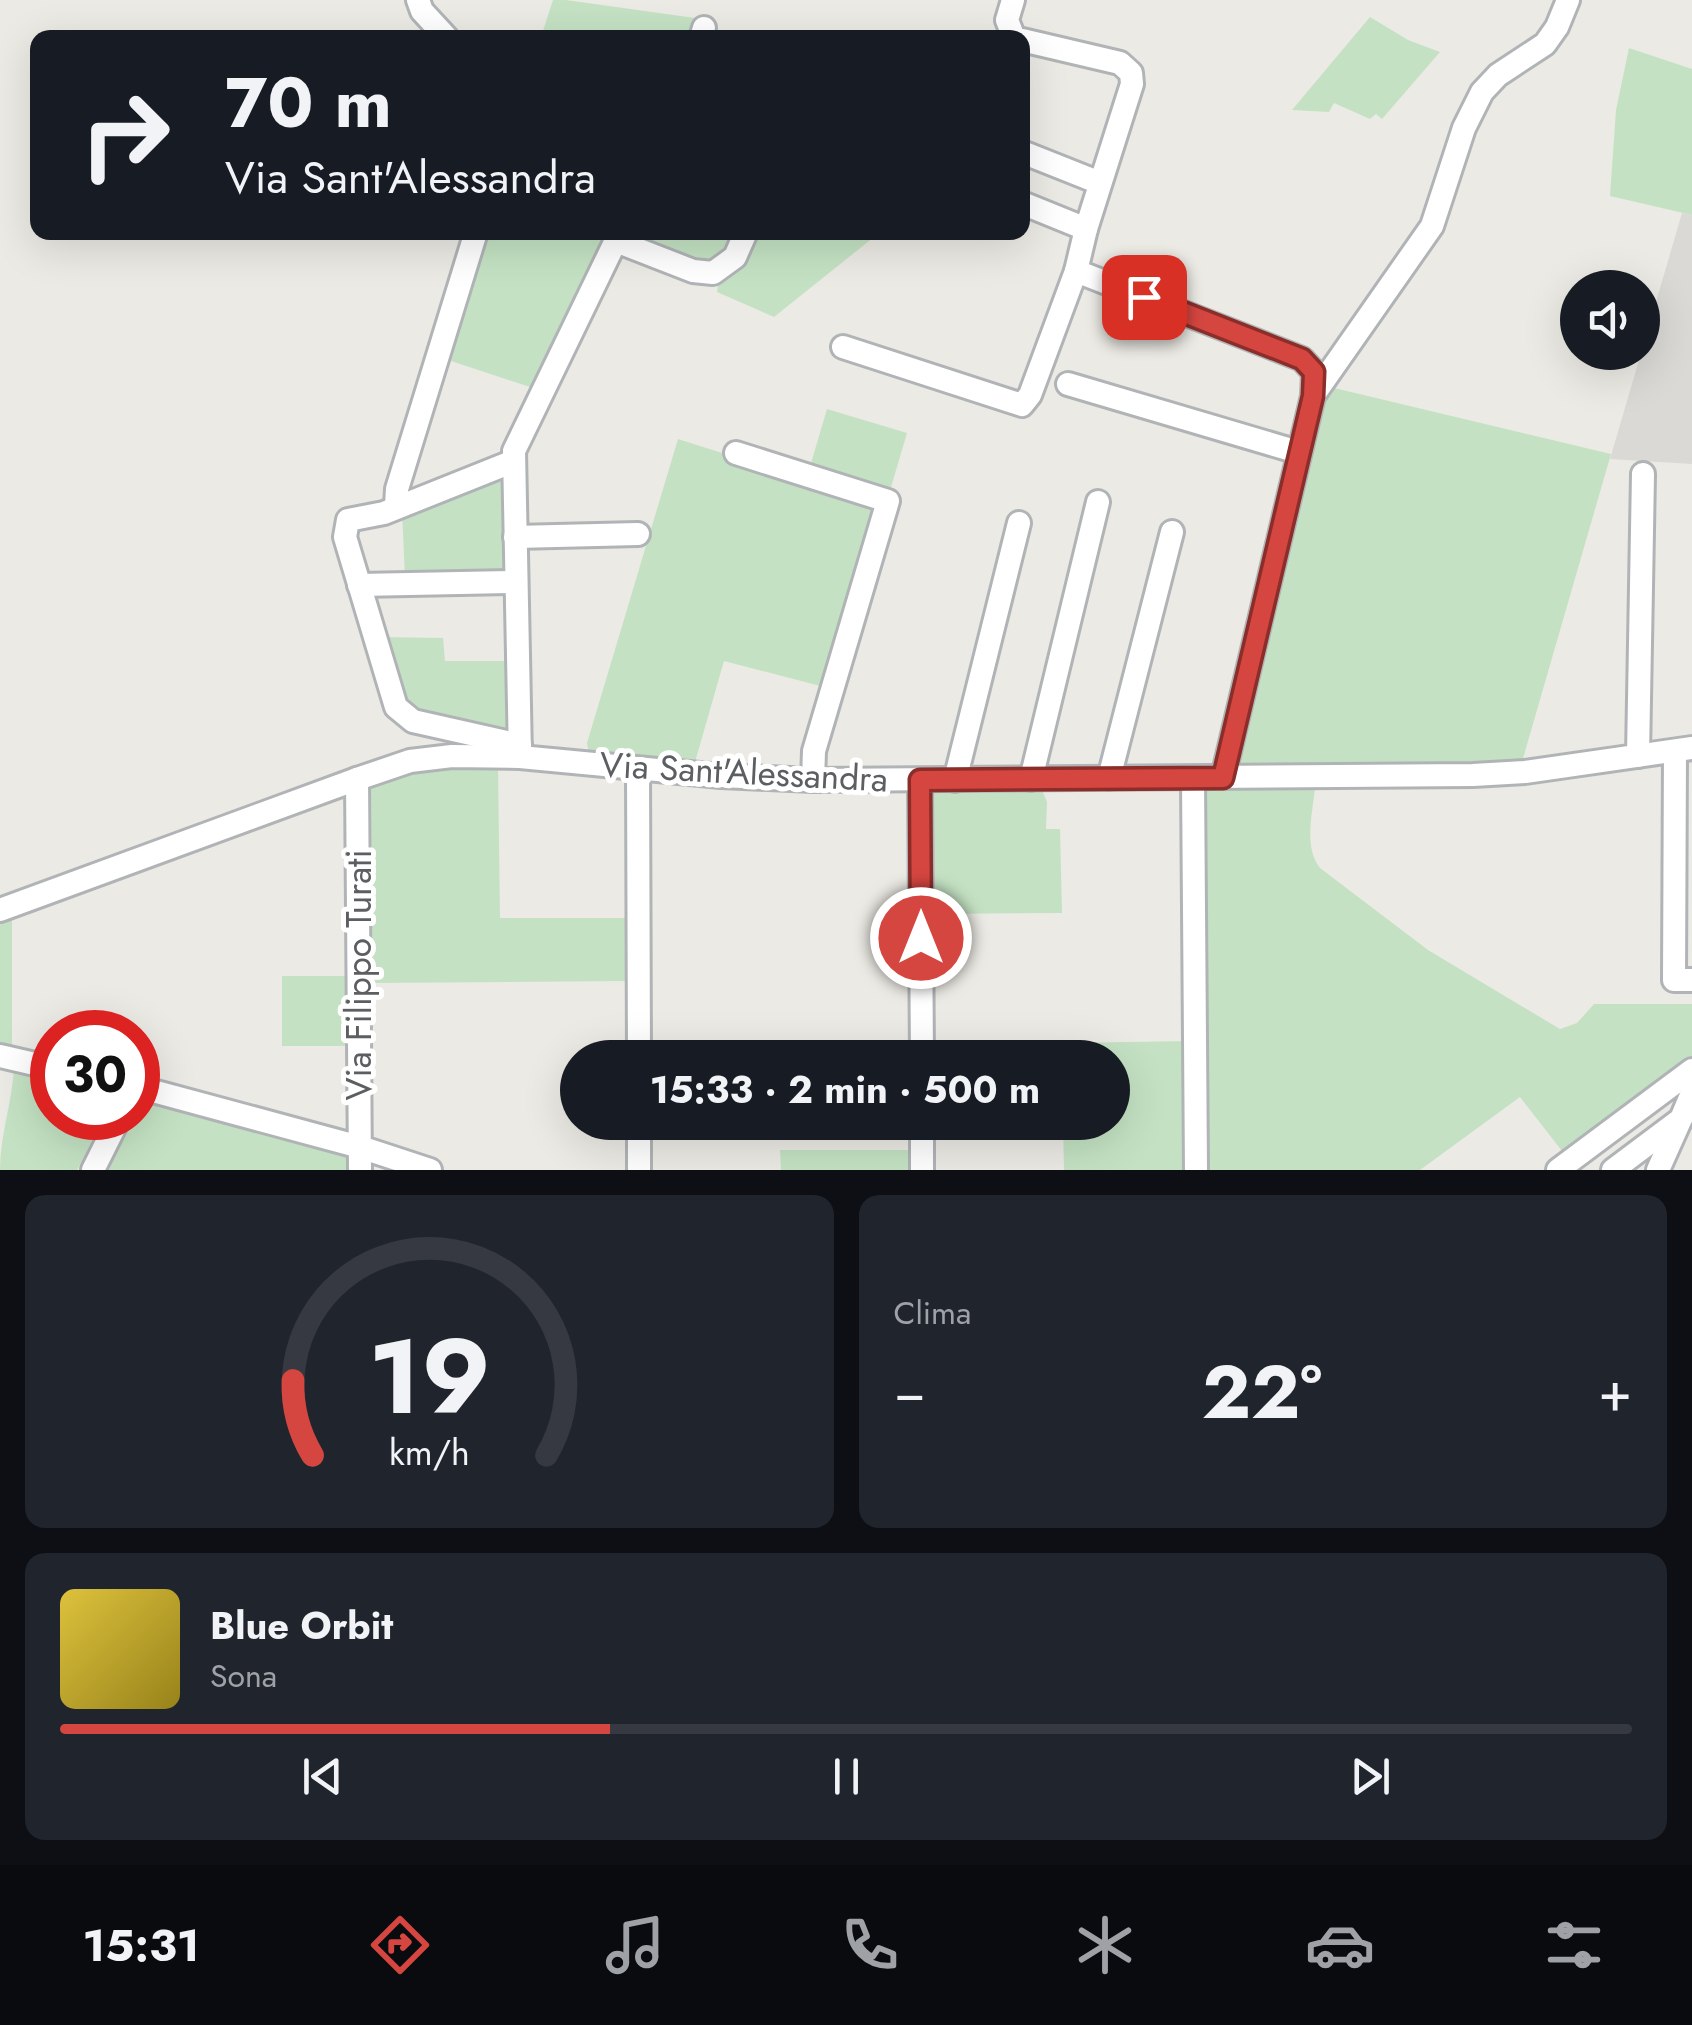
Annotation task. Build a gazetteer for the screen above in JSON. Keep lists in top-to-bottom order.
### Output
{
  "streets": {
    "street": ["Via Sant'Alessandra", "Via Filippo Turati"]
  },
  "crossings": [
    ["Via Sant'Alessandra", "Via Filippo Turati"]
  ],
  "page": {
    "turn": ["70 m", "Via Sant'Alessandra"],
    "limit": "30",
    "trip": "15:33 · 2 min · 500 m",
    "tile": "Clima",
    "heat": ["−", "22°", "+"],
    "song": ["Blue Orbit", "Sona"],
    "tabs": "15:31",
    "gauge": ["19", "km/h"]
  }
}
